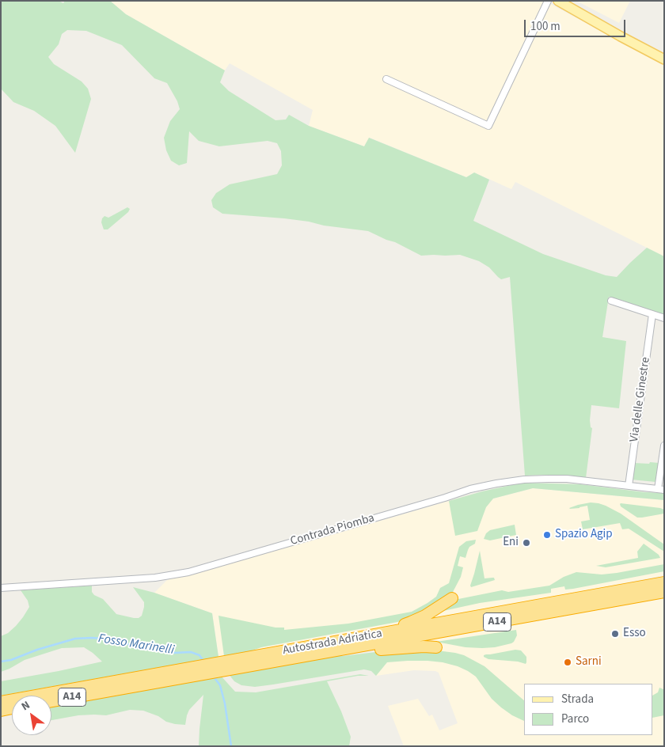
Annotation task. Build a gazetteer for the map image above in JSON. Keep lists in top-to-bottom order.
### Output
{
  "streets": {
    "highway": ["A14", "Autostrada Adriatica"],
    "street": ["Via delle Ginestre", "Contrada Piomba"]
  },
  "crossings": [
    ["Via delle Ginestre", "Contrada Piomba"]
  ],
  "water": ["Fosso Marinelli"],
  "places": [
    "Spazio Agip",
    "Eni",
    "Esso",
    "Sarni"
  ],
  "legend": ["Strada", "Parco"],
  "scale_bar": "100 m",
  "north": "top left"
}
